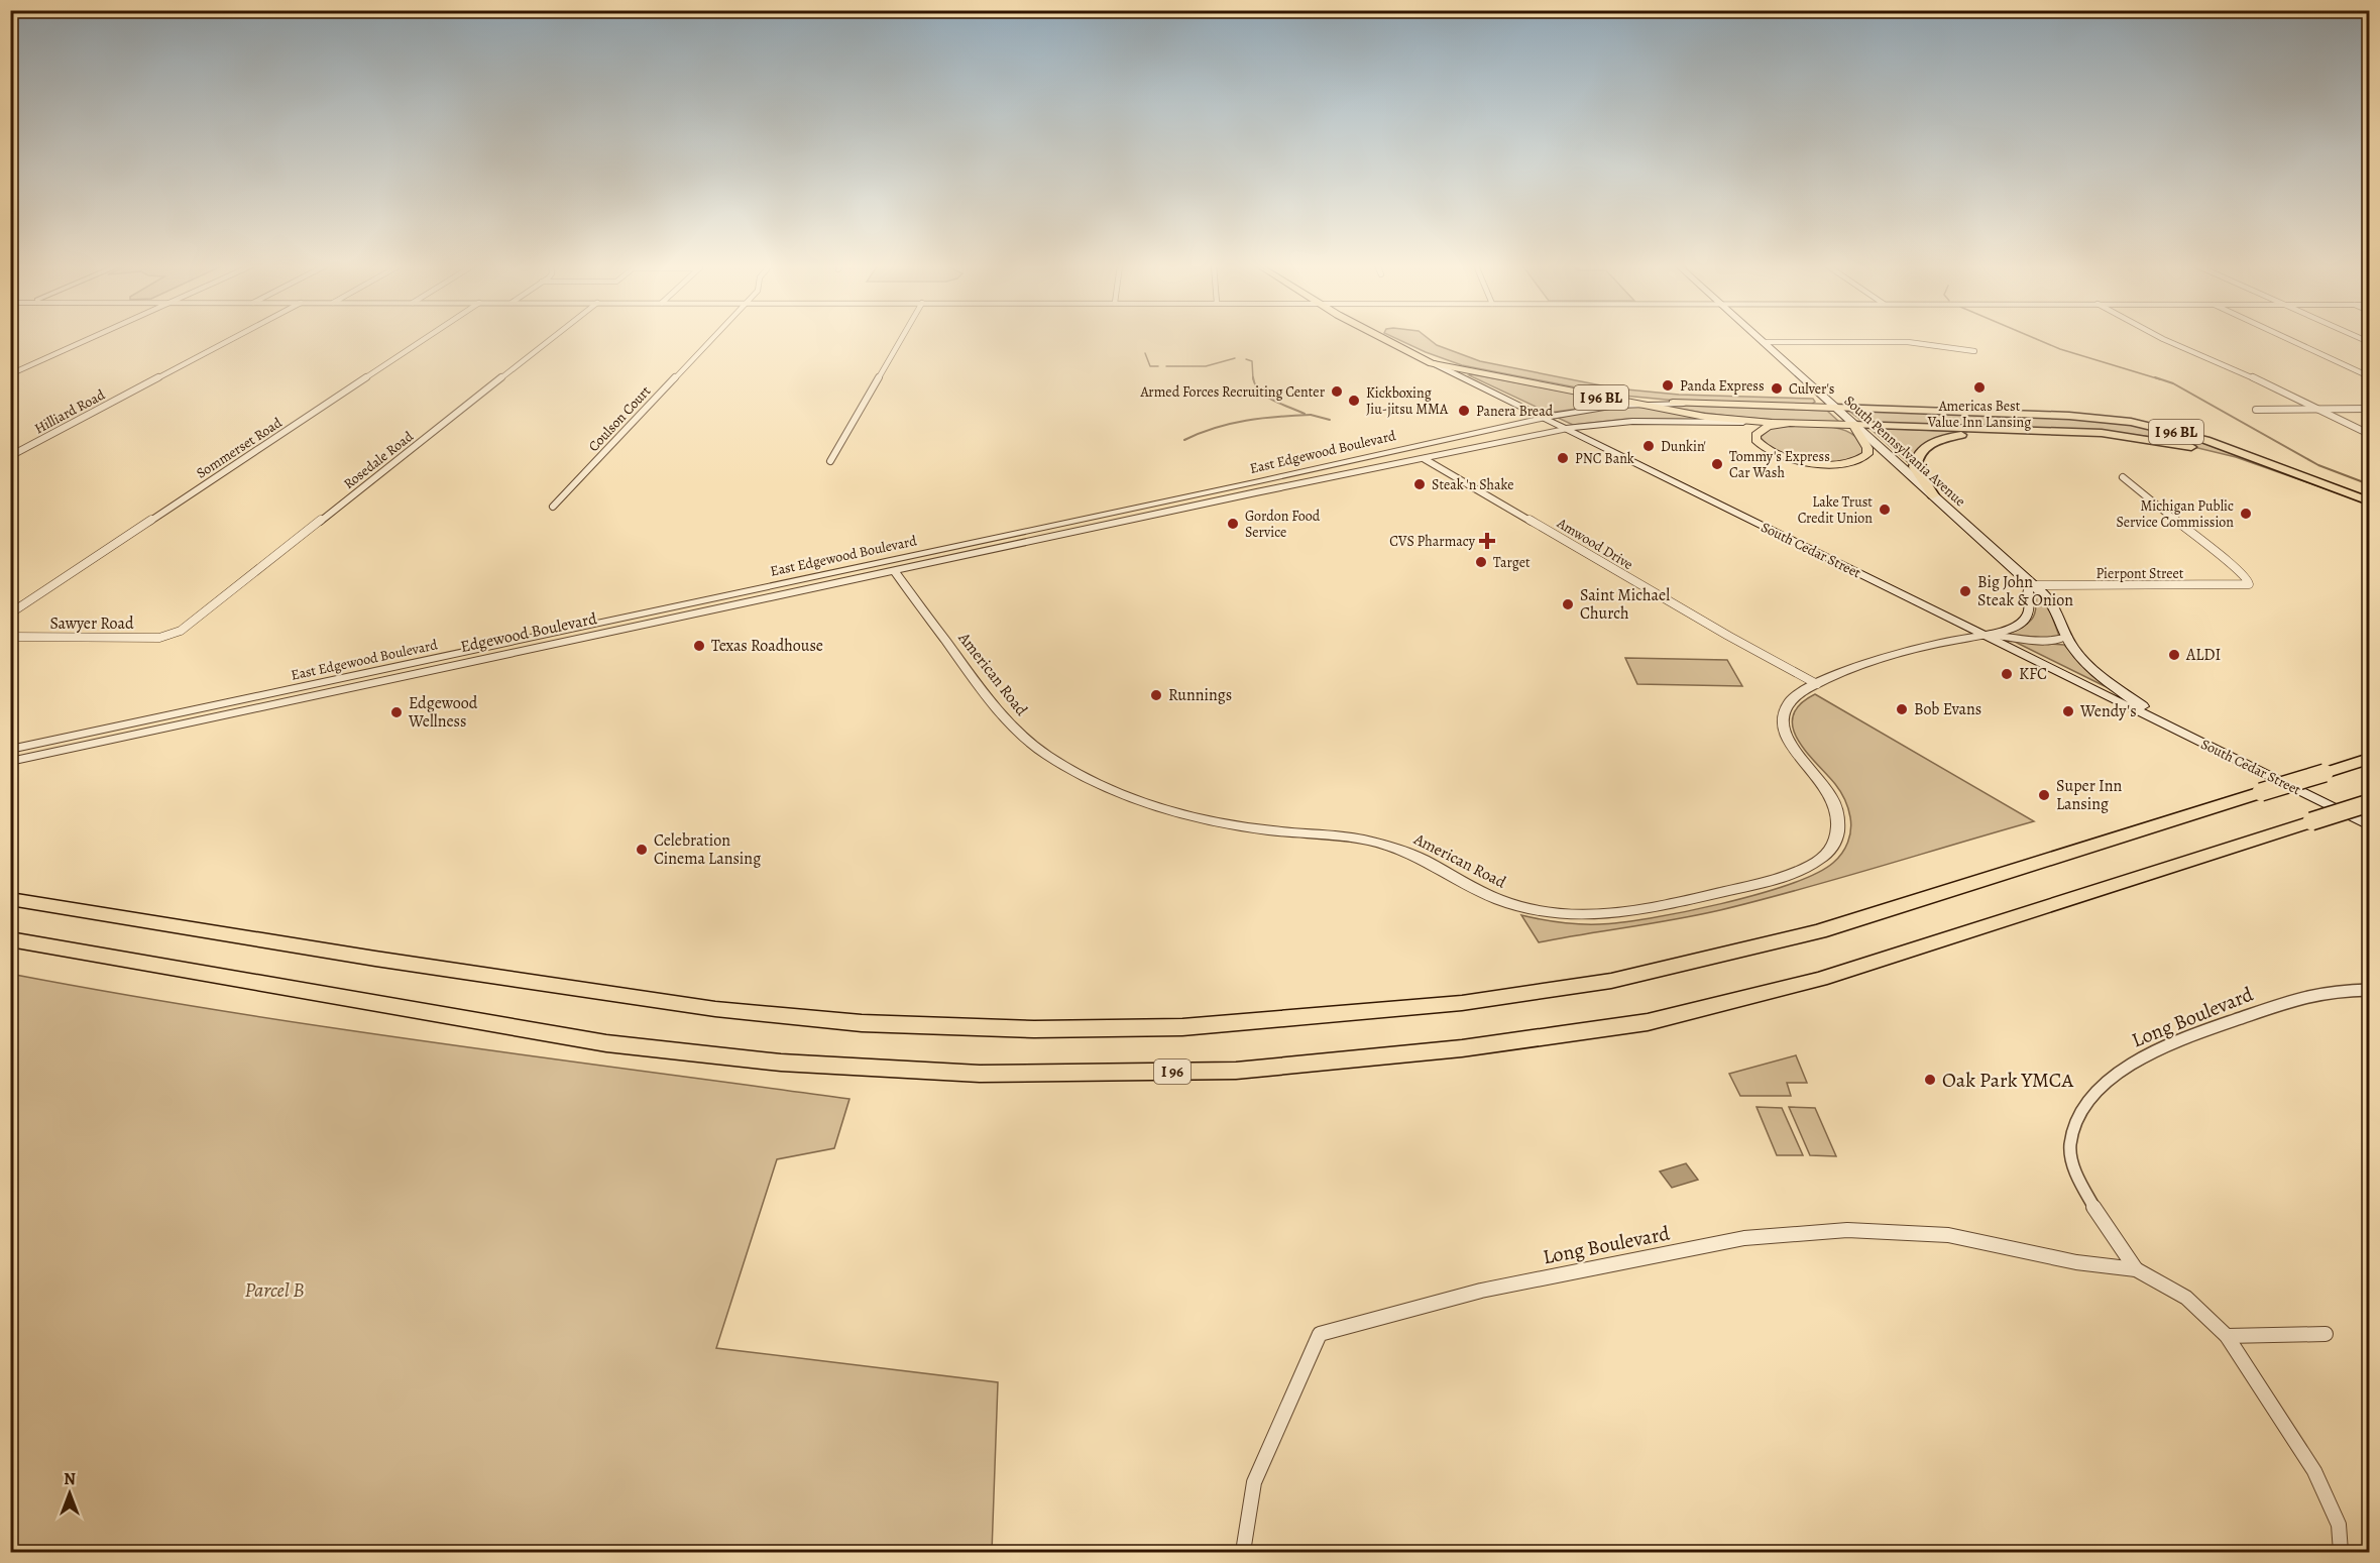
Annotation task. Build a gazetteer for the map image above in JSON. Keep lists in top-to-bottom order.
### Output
{
  "streets": {
    "highway": ["I 96 BL", "I 96"],
    "main road": ["South Pennsylvania Avenue", "East Edgewood Boulevard", "South Cedar Street"],
    "street": [
      "Hilliard Road",
      "Coulson Court",
      "Sommerset Road",
      "Rosedale Road",
      "Amwood Drive",
      "Pierpont Street",
      "Sawyer Road",
      "Edgewood Boulevard",
      "American Road",
      "Long Boulevard"
    ]
  },
  "crossings": [
    ["I 96 BL", "South Pennsylvania Avenue"],
    ["I 96 BL", "East Edgewood Boulevard"],
    ["I 96 BL", "South Cedar Street"],
    ["South Pennsylvania Avenue", "South Cedar Street"],
    ["South Pennsylvania Avenue", "Pierpont Street"],
    ["East Edgewood Boulevard", "Amwood Drive"],
    ["East Edgewood Boulevard", "South Cedar Street"],
    ["East Edgewood Boulevard", "Edgewood Boulevard"],
    ["East Edgewood Boulevard", "American Road"],
    ["Rosedale Road", "Sawyer Road"],
    ["Amwood Drive", "American Road"],
    ["South Cedar Street", "American Road"]
  ],
  "parks": ["Parcel B"],
  "places": {
    "other": [
      "Panda Express",
      "Americas Best Value Inn Lansing",
      "Culver's",
      "Armed Forces Recruiting Center",
      "Kickboxing Jiu-jitsu MMA",
      "Panera Bread",
      "Dunkin'",
      "PNC Bank",
      "Tommy's Express Car Wash",
      "Steak 'n Shake",
      "Lake Trust Credit Union",
      "Michigan Public Service Commission",
      "Gordon Food Service",
      "Target",
      "Big John Steak & Onion",
      "Saint Michael Church",
      "Texas Roadhouse",
      "ALDI",
      "KFC",
      "Runnings",
      "Bob Evans",
      "Wendy's",
      "Edgewood Wellness",
      "Super Inn Lansing",
      "Celebration Cinema Lansing",
      "Oak Park YMCA"
    ],
    "health": ["CVS Pharmacy"]
  },
  "north": "top"
}
